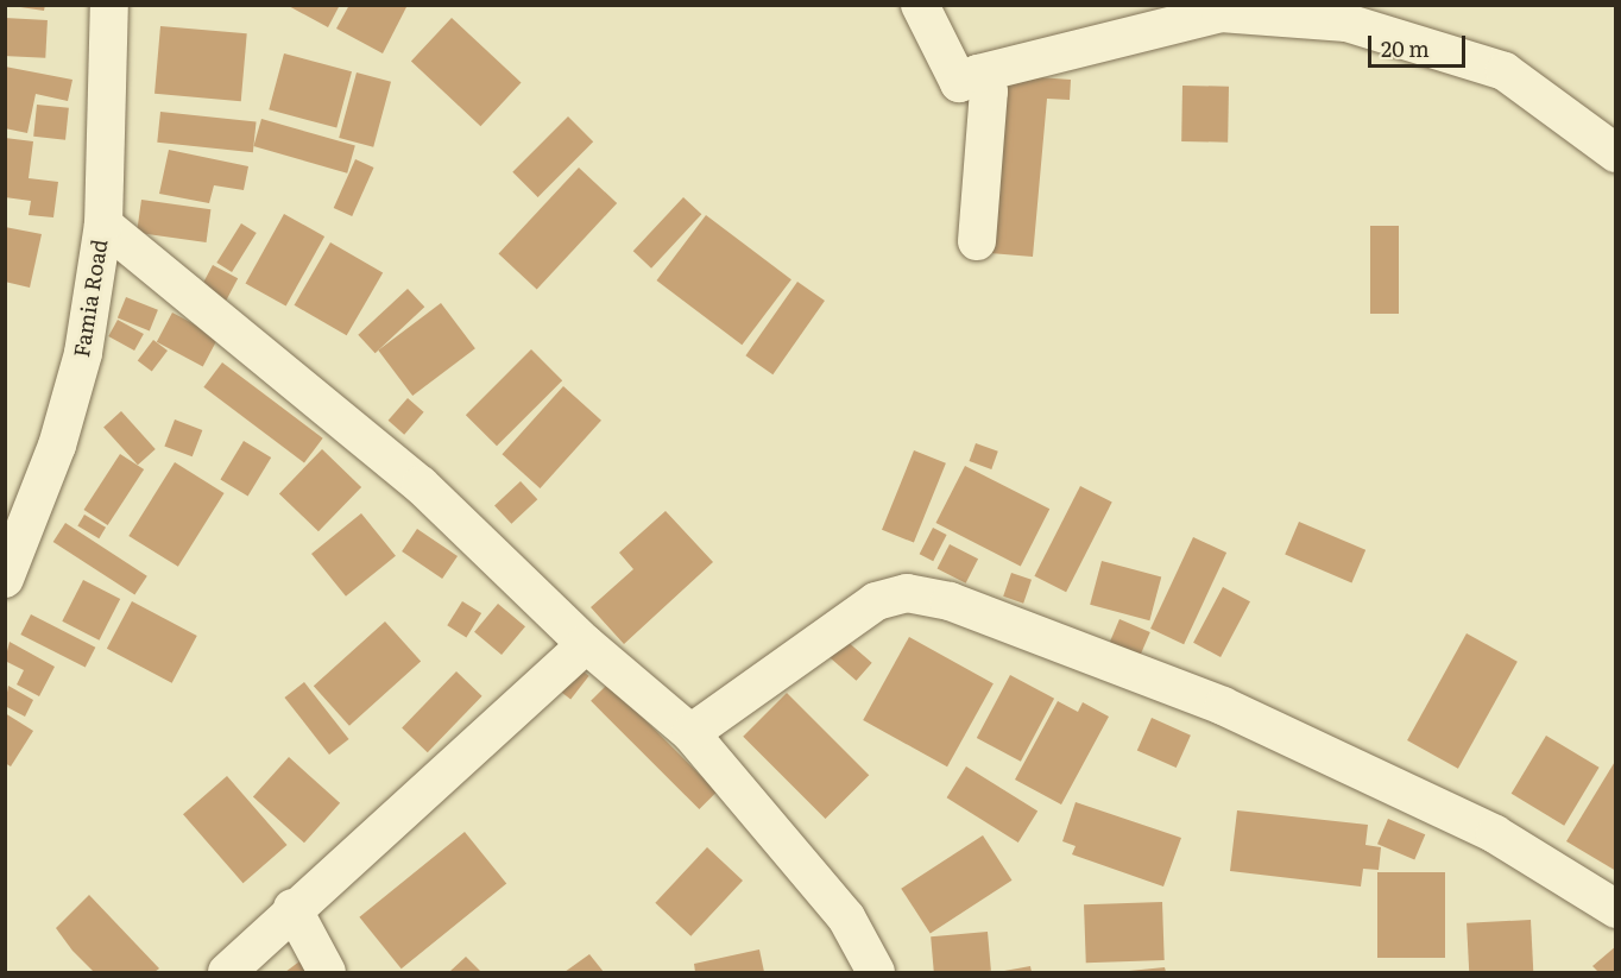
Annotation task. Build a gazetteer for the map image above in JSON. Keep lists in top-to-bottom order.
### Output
{
  "streets": {
    "street": ["Famia Road"]
  },
  "scale_bar": "20 m"
}
